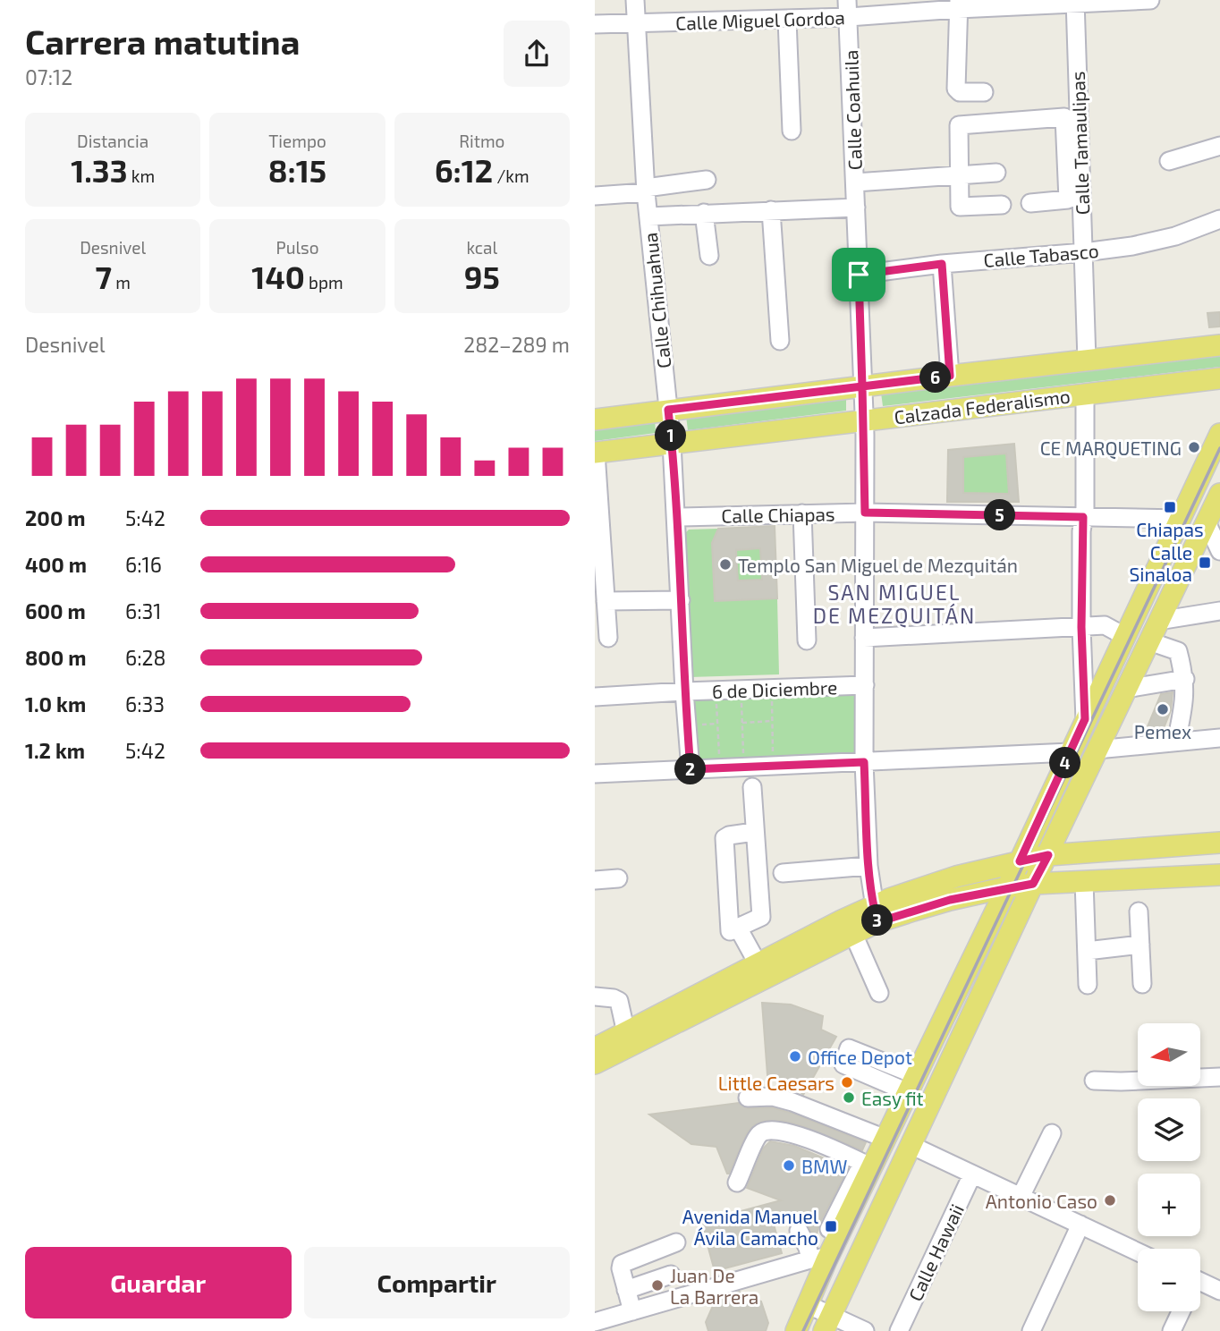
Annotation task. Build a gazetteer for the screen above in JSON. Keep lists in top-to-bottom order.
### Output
{
  "streets": {
    "main road": ["Calzada Federalismo"],
    "street": [
      "Calle Miguel Gordoa",
      "Calle Coahuila",
      "Calle Tamaulipas",
      "Calle Tabasco",
      "Calle Chihuahua",
      "Calle Chiapas",
      "6 de Diciembre",
      "Calle Hawaii"
    ]
  },
  "crossings": [
    ["Calle Miguel Gordoa", "Calle Coahuila"],
    ["Calle Miguel Gordoa", "Calle Tamaulipas"],
    ["Calle Miguel Gordoa", "Calle Chihuahua"],
    ["Calle Coahuila", "Calle Tabasco"],
    ["Calle Coahuila", "Calzada Federalismo"],
    ["Calle Coahuila", "Calle Chiapas"],
    ["Calle Coahuila", "6 de Diciembre"],
    ["Calle Tamaulipas", "Calle Tabasco"],
    ["Calle Tamaulipas", "Calzada Federalismo"],
    ["Calle Chihuahua", "Calzada Federalismo"],
    ["Calle Chihuahua", "Calle Chiapas"],
    ["Calle Chihuahua", "6 de Diciembre"]
  ],
  "districts": ["SAN MIGUEL DE MEZQUITÁN"],
  "places": {
    "other": [
      "CE MARQUETING",
      "Templo San Miguel de Mezquitán",
      "Pemex",
      "Office Depot",
      "Little Caesars",
      "Easy fit",
      "BMW",
      "Antonio Caso",
      "Juan De La Barrera"
    ],
    "transit": ["Chiapas", "Calle Sinaloa", "Avenida Manuel Ávila Camacho"]
  },
  "north": "left",
  "page": {
    "heading": ["Carrera matutina", "07:12"],
    "stats": [
      ["Distancia", "1.33 km"],
      ["Tiempo", "8:15"],
      ["Ritmo", "6:12 /km"],
      ["Desnivel", "7 m"],
      ["Pulso", "140 bpm"],
      ["kcal", "95"]
    ],
    "chart": ["Desnivel", "282–289 m"],
    "pins": [
      "6",
      "1",
      "5",
      "4",
      "2",
      "3"
    ],
    "list": [
      {
        "name": "200 m",
        "note": "5:42"
      },
      {
        "name": "400 m",
        "note": "6:16"
      },
      {
        "name": "600 m",
        "note": "6:31"
      },
      {
        "name": "800 m",
        "note": "6:28"
      },
      {
        "name": "1.0 km",
        "note": "6:33"
      },
      {
        "name": "1.2 km",
        "note": "5:42"
      }
    ],
    "map_buttons": ["+", "−"],
    "buttons": ["Guardar", "Compartir"]
  }
}
